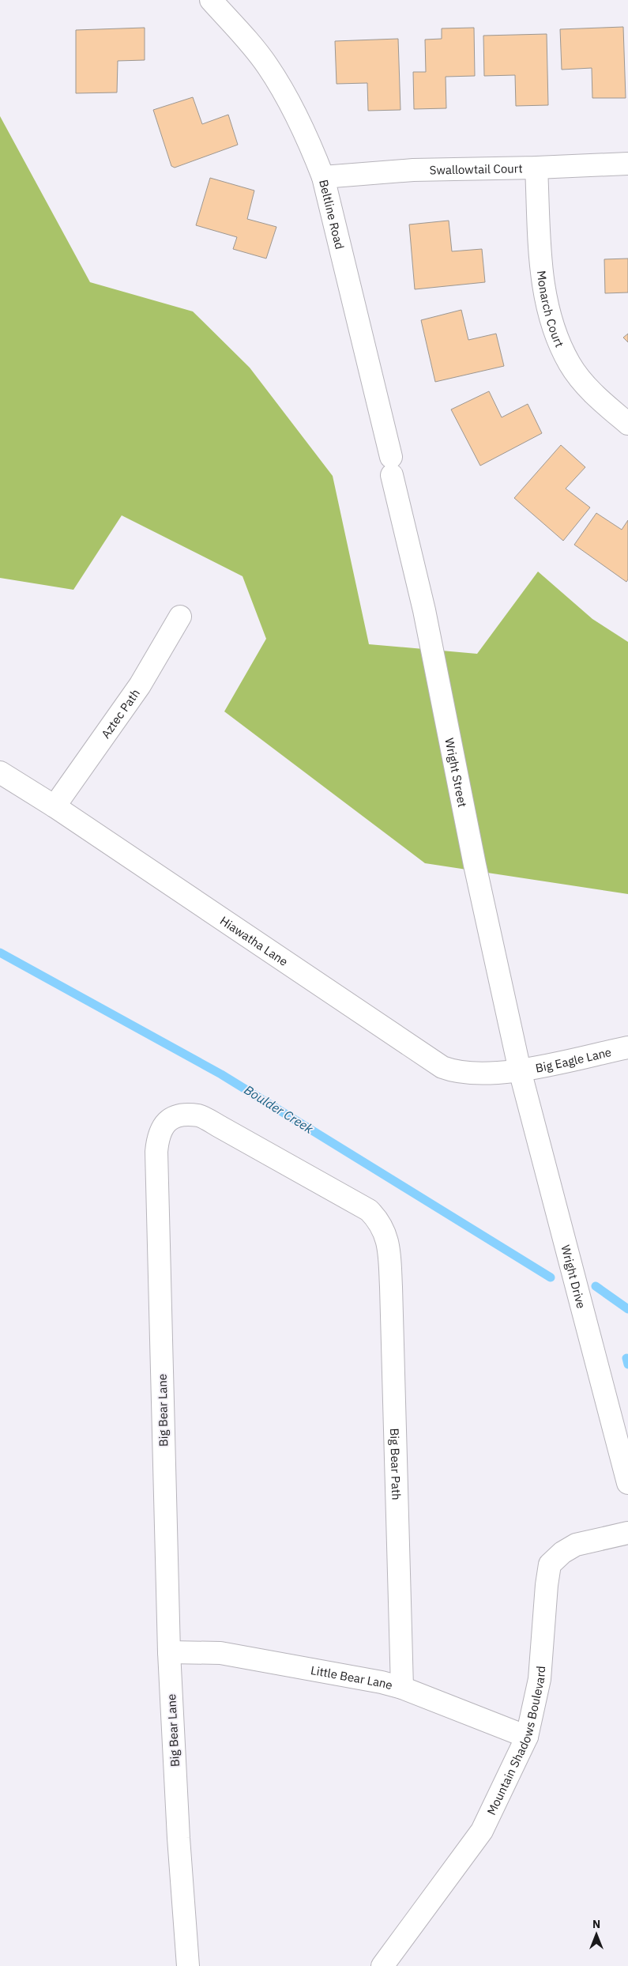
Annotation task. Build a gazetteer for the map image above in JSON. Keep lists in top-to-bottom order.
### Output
{
  "streets": {
    "street": [
      "Swallowtail Court",
      "Beltline Road",
      "Monarch Court",
      "Aztec Path",
      "Wright Street",
      "Hiawatha Lane",
      "Big Eagle Lane",
      "Wright Drive",
      "Big Bear Lane",
      "Big Bear Path",
      "Little Bear Lane",
      "Mountain Shadows Boulevard"
    ]
  },
  "crossings": [
    ["Swallowtail Court", "Beltline Road"],
    ["Swallowtail Court", "Monarch Court"],
    ["Beltline Road", "Wright Street"],
    ["Aztec Path", "Hiawatha Lane"],
    ["Wright Street", "Hiawatha Lane"],
    ["Wright Street", "Big Eagle Lane"],
    ["Wright Street", "Wright Drive"],
    ["Hiawatha Lane", "Big Eagle Lane"],
    ["Hiawatha Lane", "Wright Drive"],
    ["Big Eagle Lane", "Wright Drive"],
    ["Big Bear Lane", "Big Bear Path"],
    ["Big Bear Lane", "Little Bear Lane"],
    ["Big Bear Path", "Little Bear Lane"],
    ["Little Bear Lane", "Mountain Shadows Boulevard"]
  ],
  "water": ["Boulder Creek"],
  "north": "top"
}
